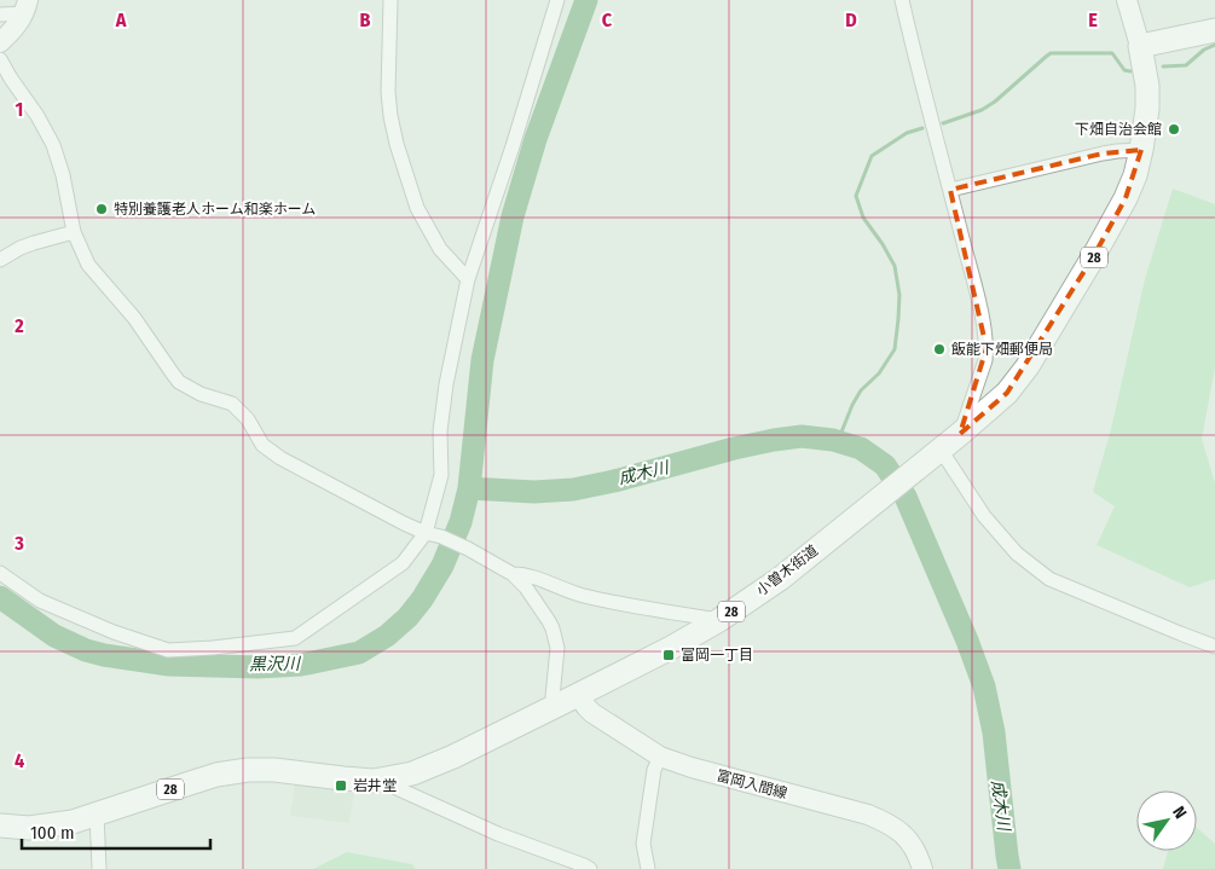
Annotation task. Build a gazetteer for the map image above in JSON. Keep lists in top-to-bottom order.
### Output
{
  "streets": {
    "main road": ["28", "小曽木街道", "富岡入間線"]
  },
  "crossings": [
    ["小曽木街道", "富岡入間線"]
  ],
  "water": ["成木川", "黒沢川"],
  "places": {
    "other": ["下畑自治会館", "特別養護老人ホーム和楽ホーム", "飯能下畑郵便局"],
    "transit": ["富岡一丁目", "岩井堂"]
  },
  "scale_bar": "100 m",
  "north": "top right",
  "grid": {
    "columns": [
      "A",
      "B",
      "C",
      "D",
      "E"
    ],
    "rows": [
      "1",
      "2",
      "3",
      "4"
    ]
  }
}
